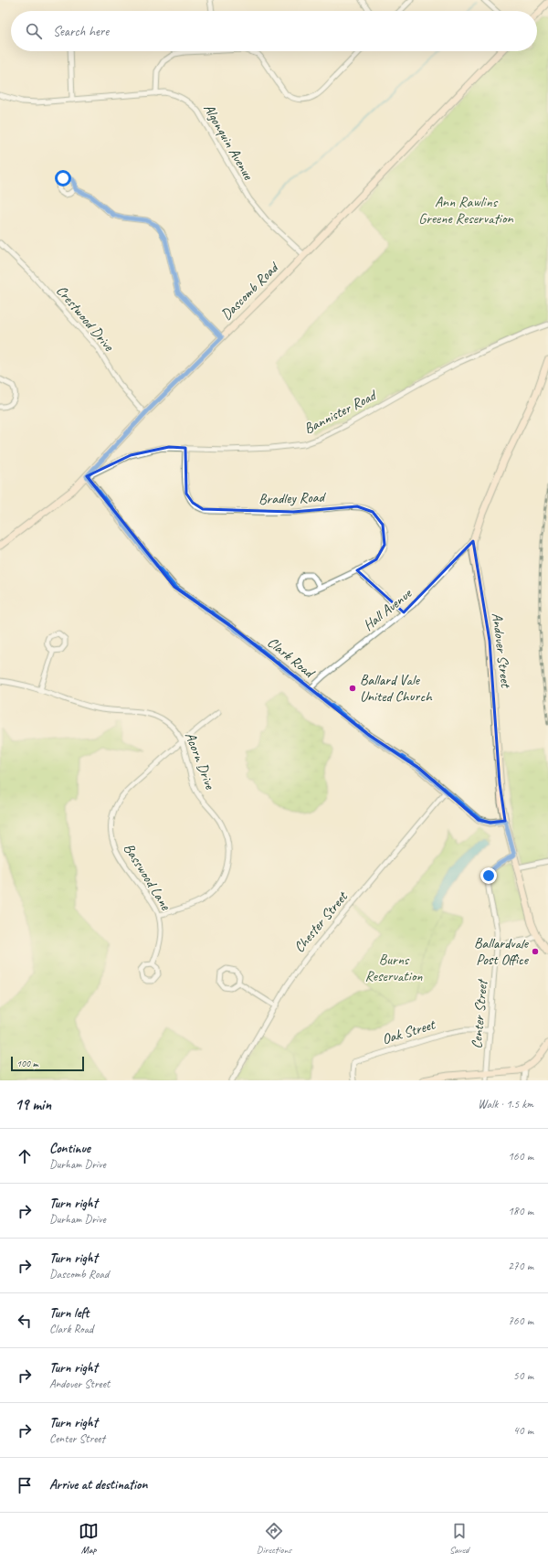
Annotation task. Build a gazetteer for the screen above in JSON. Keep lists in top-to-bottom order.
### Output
{
  "streets": {
    "main road": ["Dascomb Road", "Andover Street", "Clark Road"],
    "street": [
      "Algonquin Avenue",
      "Crestwood Drive",
      "Bannister Road",
      "Bradley Road",
      "Hall Avenue",
      "Acorn Drive",
      "Basswood Lane",
      "Chester Street",
      "Center Street",
      "Oak Street"
    ]
  },
  "crossings": [
    ["Algonquin Avenue", "Dascomb Road"],
    ["Dascomb Road", "Crestwood Drive"],
    ["Dascomb Road", "Bannister Road"],
    ["Dascomb Road", "Clark Road"],
    ["Bannister Road", "Bradley Road"],
    ["Bannister Road", "Clark Road"],
    ["Hall Avenue", "Andover Street"],
    ["Hall Avenue", "Clark Road"],
    ["Andover Street", "Clark Road"],
    ["Andover Street", "Center Street"],
    ["Clark Road", "Chester Street"],
    ["Acorn Drive", "Basswood Lane"],
    ["Center Street", "Oak Street"]
  ],
  "parks": ["Ann Rawlins Greene Reservation", "Burns Reservation"],
  "places": ["Ballard Vale United Church", "Ballardvale Post Office"],
  "scale_bar": "100 m",
  "page": {
    "search": "Search here",
    "scale": "100 m",
    "heading": ["19 min", "Walk · 1.5 km"],
    "list": [
      ["Continue", "Durham Drive", "160 m"],
      ["Turn right", "Durham Drive", "180 m"],
      ["Turn right", "Dascomb Road", "270 m"],
      ["Turn left", "Clark Road", "760 m"],
      ["Turn right", "Andover Street", "50 m"],
      ["Turn right", "Center Street", "40 m"],
      "Arrive at destination"
    ],
    "nav": ["Map", "Directions", "Saved"]
  }
}
